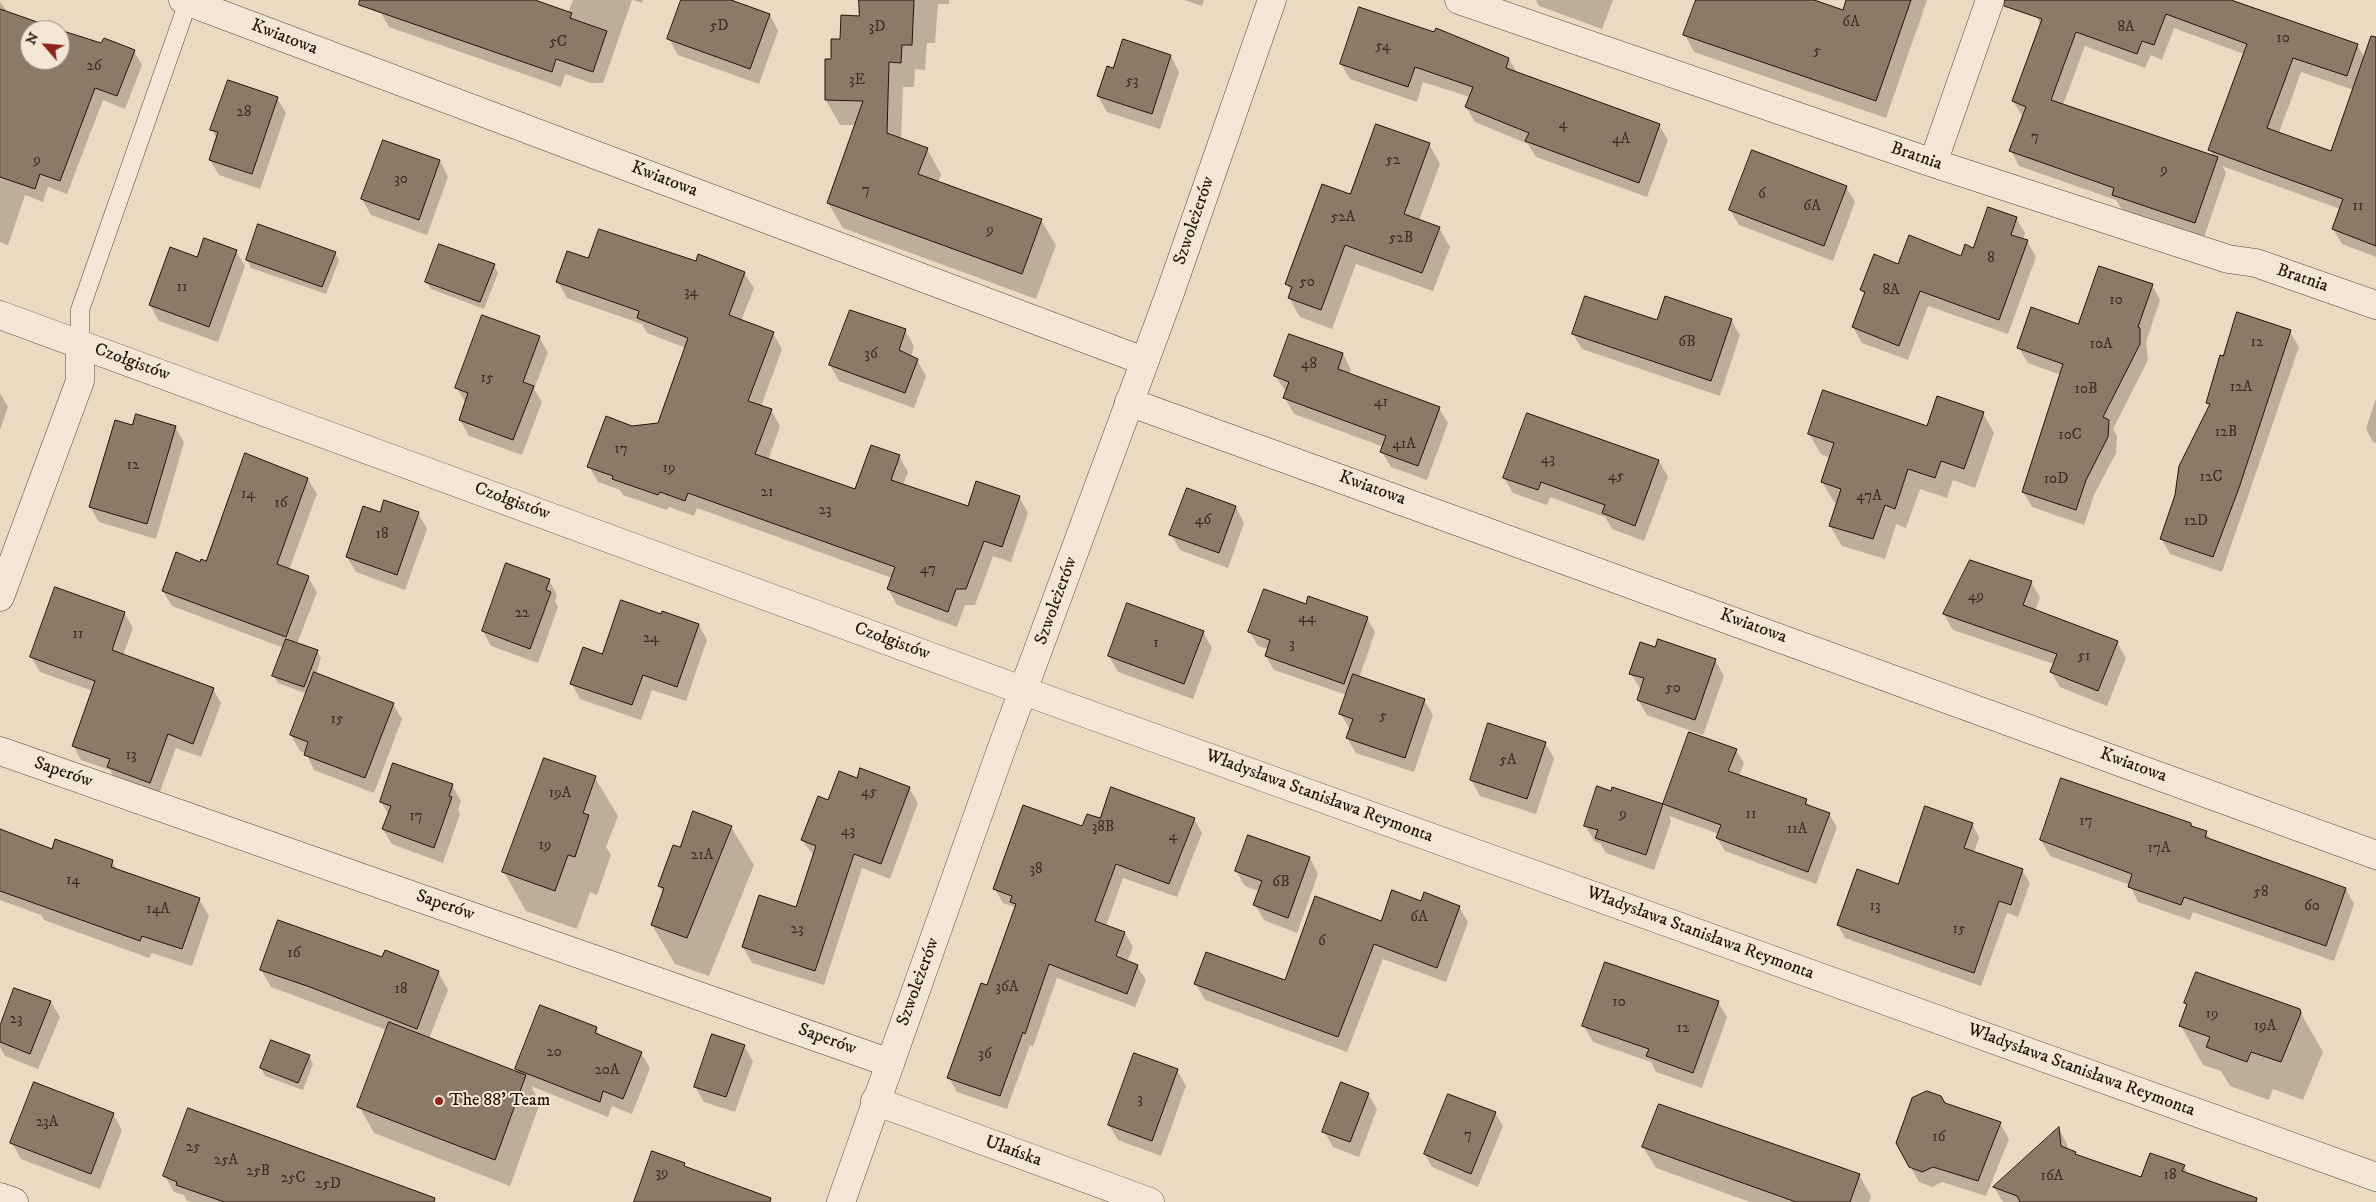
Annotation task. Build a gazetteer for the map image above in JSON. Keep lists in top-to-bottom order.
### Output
{
  "streets": {
    "street": [
      "Kwiatowa",
      "Bratnia",
      "Szwoleżerów",
      "Czołgistów",
      "Saperów",
      "Władysława Stanisława Reymonta",
      "Ułańska"
    ]
  },
  "crossings": [
    ["Kwiatowa", "Szwoleżerów"],
    ["Szwoleżerów", "Czołgistów"],
    ["Szwoleżerów", "Saperów"],
    ["Szwoleżerów", "Władysława Stanisława Reymonta"],
    ["Szwoleżerów", "Ułańska"],
    ["Czołgistów", "Władysława Stanisława Reymonta"]
  ],
  "places": ["The 88' Team"],
  "house_numbers": [
    "6A",
    "5D",
    "3D",
    "8A",
    "10",
    "5C",
    "54",
    "5",
    "26",
    "3E",
    "53",
    "28",
    "4",
    "7",
    "4A",
    "9",
    "52",
    "9",
    "30",
    "7",
    "6",
    "6A",
    "11",
    "52A",
    "9",
    "52B",
    "8",
    "50",
    "11",
    "8A",
    "34",
    "10",
    "6B",
    "12",
    "10A",
    "36",
    "48",
    "15",
    "12A",
    "10B",
    "41",
    "12B",
    "10C",
    "41A",
    "17",
    "43",
    "12",
    "19",
    "45",
    "12C",
    "10D",
    "21",
    "14",
    "47A",
    "16",
    "23",
    "46",
    "12D",
    "18",
    "47",
    "49",
    "22",
    "44",
    "11",
    "24",
    "1",
    "3",
    "51",
    "50",
    "5",
    "15",
    "13",
    "5A",
    "45",
    "19A",
    "9",
    "11",
    "17",
    "17",
    "38B",
    "11A",
    "43",
    "4",
    "19",
    "17A",
    "21A",
    "38",
    "14",
    "6B",
    "58",
    "13",
    "60",
    "14A",
    "6A",
    "23",
    "15",
    "6",
    "16",
    "36A",
    "18",
    "10",
    "19",
    "23",
    "19A",
    "12",
    "20",
    "36",
    "20A",
    "3",
    "23A",
    "7",
    "16",
    "25",
    "25A",
    "25B",
    "39",
    "18",
    "16A",
    "25C",
    "25D"
  ],
  "north": "top left"
}
